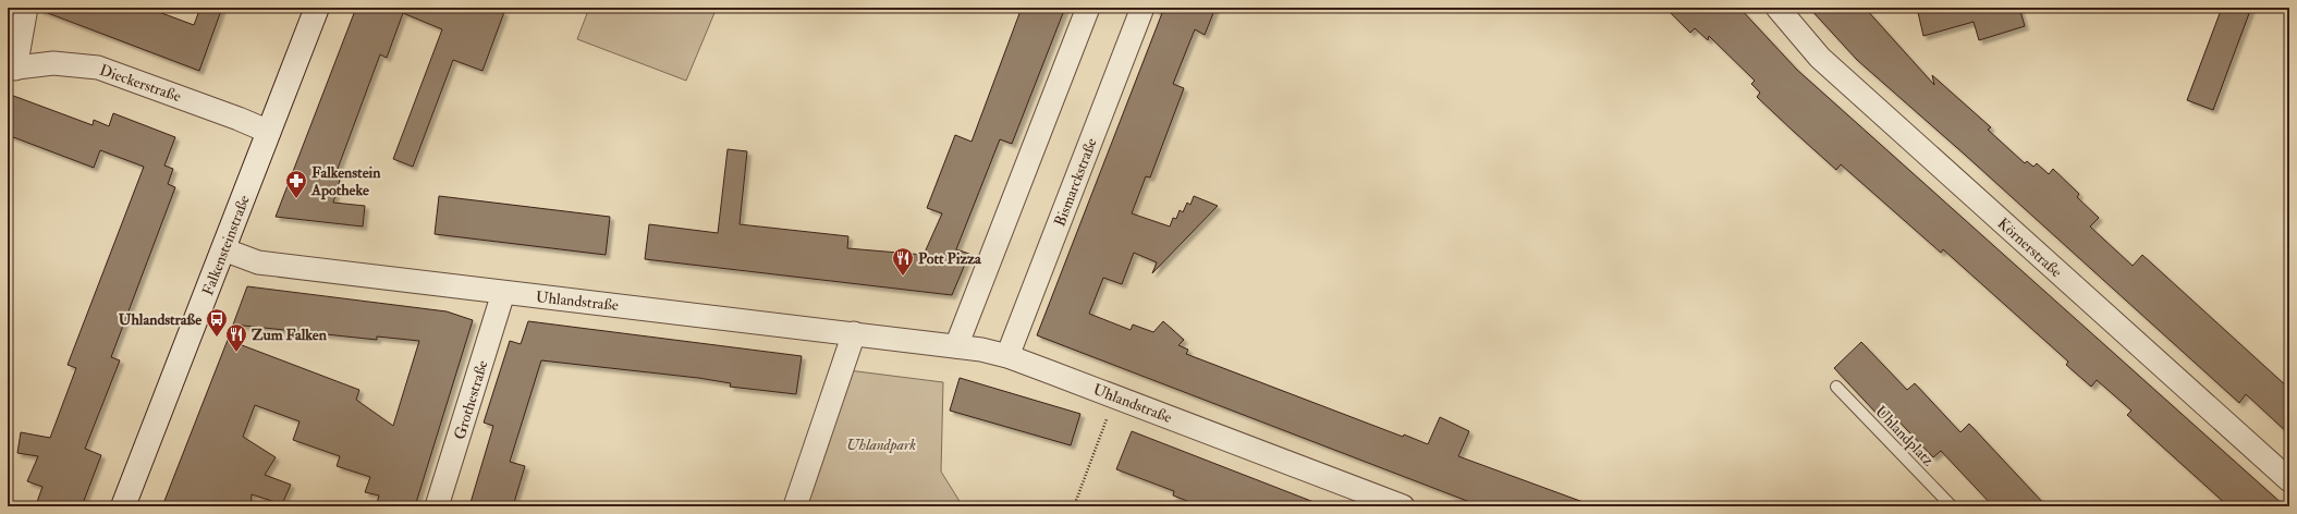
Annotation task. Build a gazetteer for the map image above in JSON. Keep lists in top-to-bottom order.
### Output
{
  "streets": {
    "street": [
      "Dieckerstraße",
      "Bismarckstraße",
      "Falkensteinstraße",
      "Körnerstraße",
      "Uhlandstraße",
      "Grothestraße"
    ],
    "lane": ["Uhlandplatz"]
  },
  "crossings": [
    ["Dieckerstraße", "Falkensteinstraße"],
    ["Bismarckstraße", "Uhlandstraße"],
    ["Falkensteinstraße", "Uhlandstraße"],
    ["Uhlandstraße", "Grothestraße"]
  ],
  "parks": ["Uhlandpark"],
  "places": {
    "pharmacy": ["Falkenstein Apotheke"],
    "restaurant": ["Pott Pizza", "Zum Falken"],
    "bus stop": ["Uhlandstraße"]
  }
}
